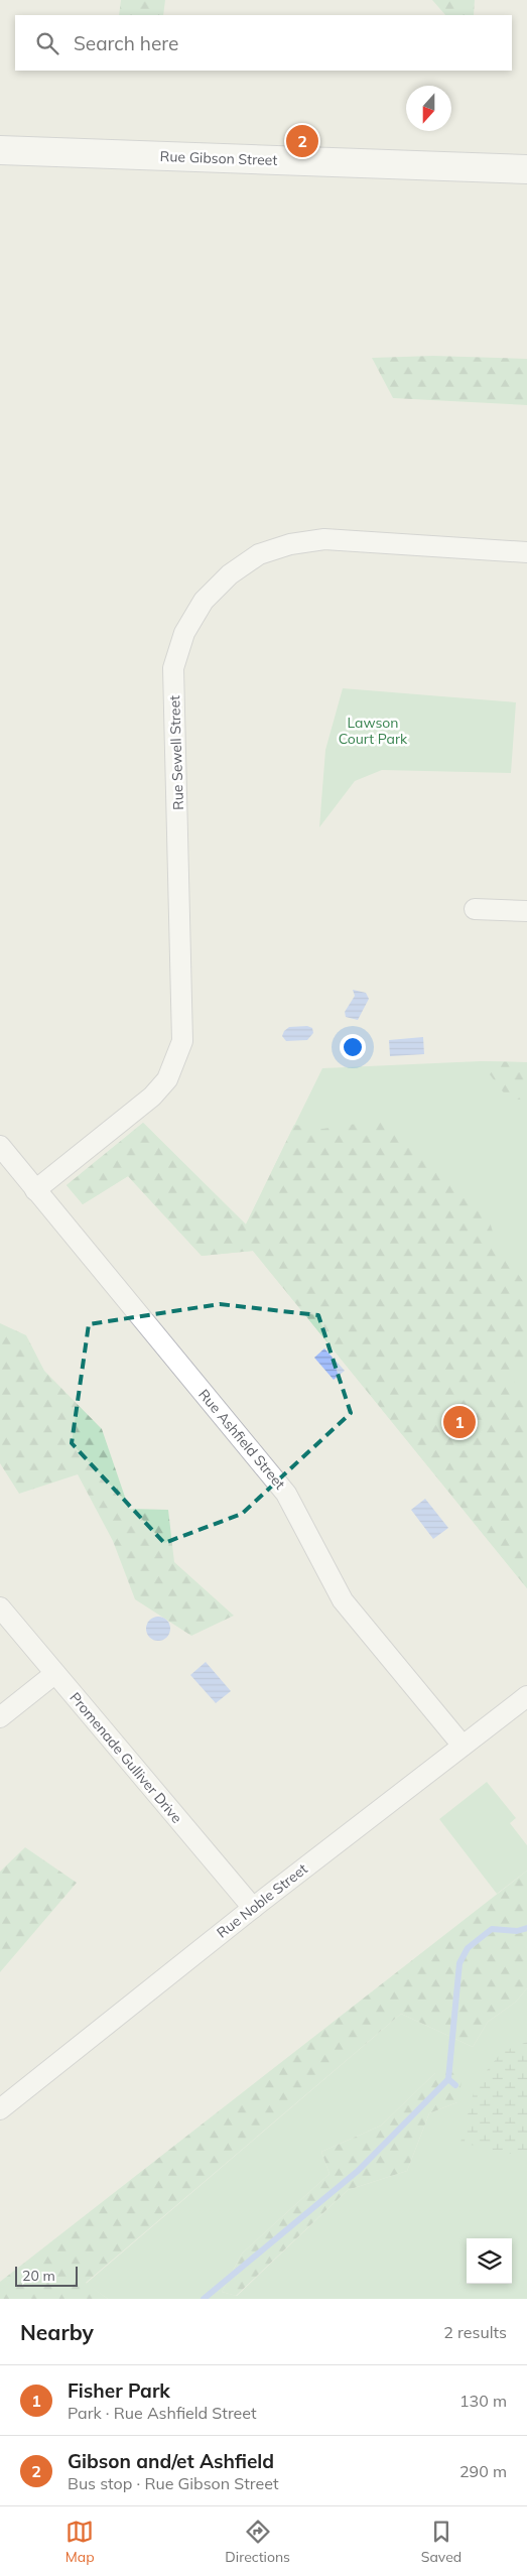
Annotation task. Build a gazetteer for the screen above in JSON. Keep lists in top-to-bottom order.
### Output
{
  "streets": {
    "main road": ["Rue Gibson Street"],
    "street": [
      "Rue Sewell Street",
      "Rue Ashfield Street",
      "Promenade Gulliver Drive",
      "Rue Noble Street"
    ]
  },
  "crossings": [
    ["Rue Sewell Street", "Rue Ashfield Street"],
    ["Rue Ashfield Street", "Rue Noble Street"],
    ["Promenade Gulliver Drive", "Rue Noble Street"]
  ],
  "parks": ["Lawson Court Park"],
  "scale_bar": "20 m",
  "north": "bottom",
  "page": {
    "search": "Search here",
    "pins": ["2", "1"],
    "scale": "20 m",
    "heading": ["Nearby", "2 results"],
    "list": [
      {
        "mark": "1",
        "name": "Fisher Park",
        "note": "Park · Rue Ashfield Street",
        "value": "130 m"
      },
      {
        "mark": "2",
        "name": "Gibson and/et Ashfield",
        "note": "Bus stop · Rue Gibson Street",
        "value": "290 m"
      }
    ],
    "nav": ["Map", "Directions", "Saved"]
  }
}
